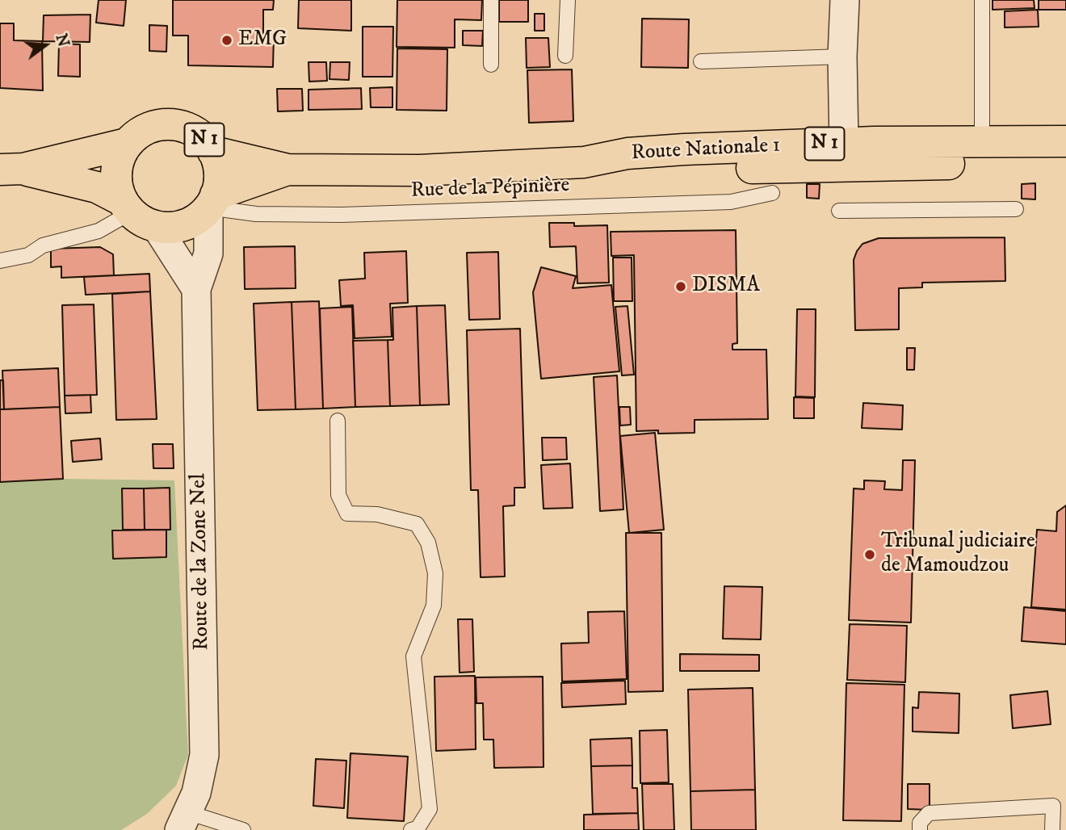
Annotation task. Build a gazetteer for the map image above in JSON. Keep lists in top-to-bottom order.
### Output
{
  "streets": {
    "main road": ["N 1", "Route Nationale 1"],
    "street": ["Route de la Zone Nel"],
    "lane": ["Rue de la Pépinière"]
  },
  "crossings": [
    ["N 1", "Route Nationale 1"],
    ["N 1", "Rue de la Pépinière"],
    ["N 1", "Route de la Zone Nel"],
    ["Route Nationale 1", "Rue de la Pépinière"],
    ["Route Nationale 1", "Route de la Zone Nel"],
    ["Rue de la Pépinière", "Route de la Zone Nel"]
  ],
  "places": ["EMG", "DISMA", "Tribunal judiciaire de Mamoudzou"],
  "north": "right"
}
